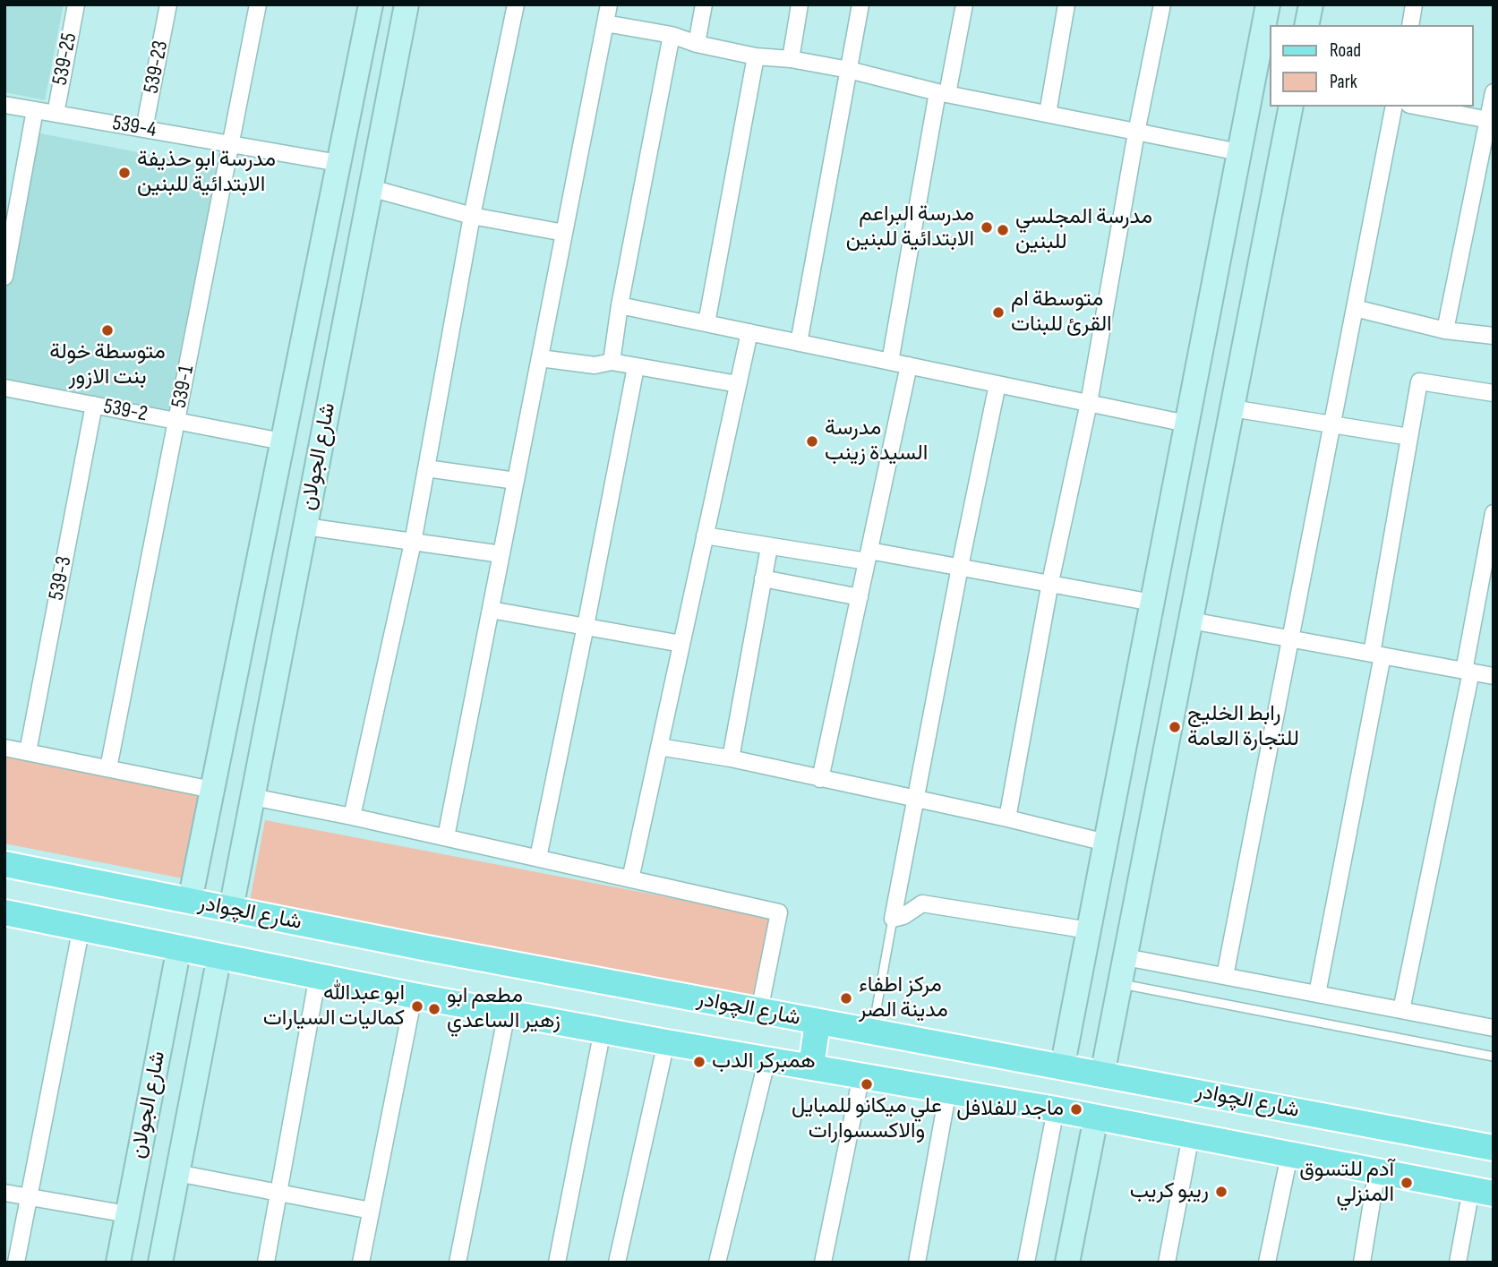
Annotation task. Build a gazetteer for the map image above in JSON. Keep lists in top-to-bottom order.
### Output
{
  "streets": {
    "main road": ["شارع الچوادر"],
    "street": [
      "539-25",
      "539-23",
      "539-4",
      "539-1",
      "539-2",
      "شارع الجولان",
      "539-3"
    ]
  },
  "crossings": [
    ["539-25", "539-4"],
    ["539-23", "539-4"],
    ["539-4", "539-1"],
    ["539-4", "شارع الجولان"],
    ["539-1", "539-2"],
    ["539-2", "شارع الجولان"],
    ["539-2", "539-3"],
    ["شارع الجولان", "شارع الچوادر"]
  ],
  "places": [
    "مدرسة ابو حذيفة الابتدائية للبنين",
    "مدرسة البراعم الابتدائية للبنين",
    "مدرسة المجلسي للبنين",
    "متوسطة ام القرئ للبنات",
    "متوسطة خولة بنت الازور",
    "مدرسة السيدة زينب",
    "رابط الخليج للتجارة العامة",
    "مركز اطفاء مدينة الصر",
    "ابو عبدالله كماليات السيارات",
    "مطعم ابو زهير الساعدي",
    "همبركر الدب",
    "علي ميكانو للمبايل والاكسسوارات",
    "ماجد للفلافل",
    "آدم للتسوق المنزلي",
    "ريبو كريب"
  ],
  "legend": ["Road", "Park"]
}
